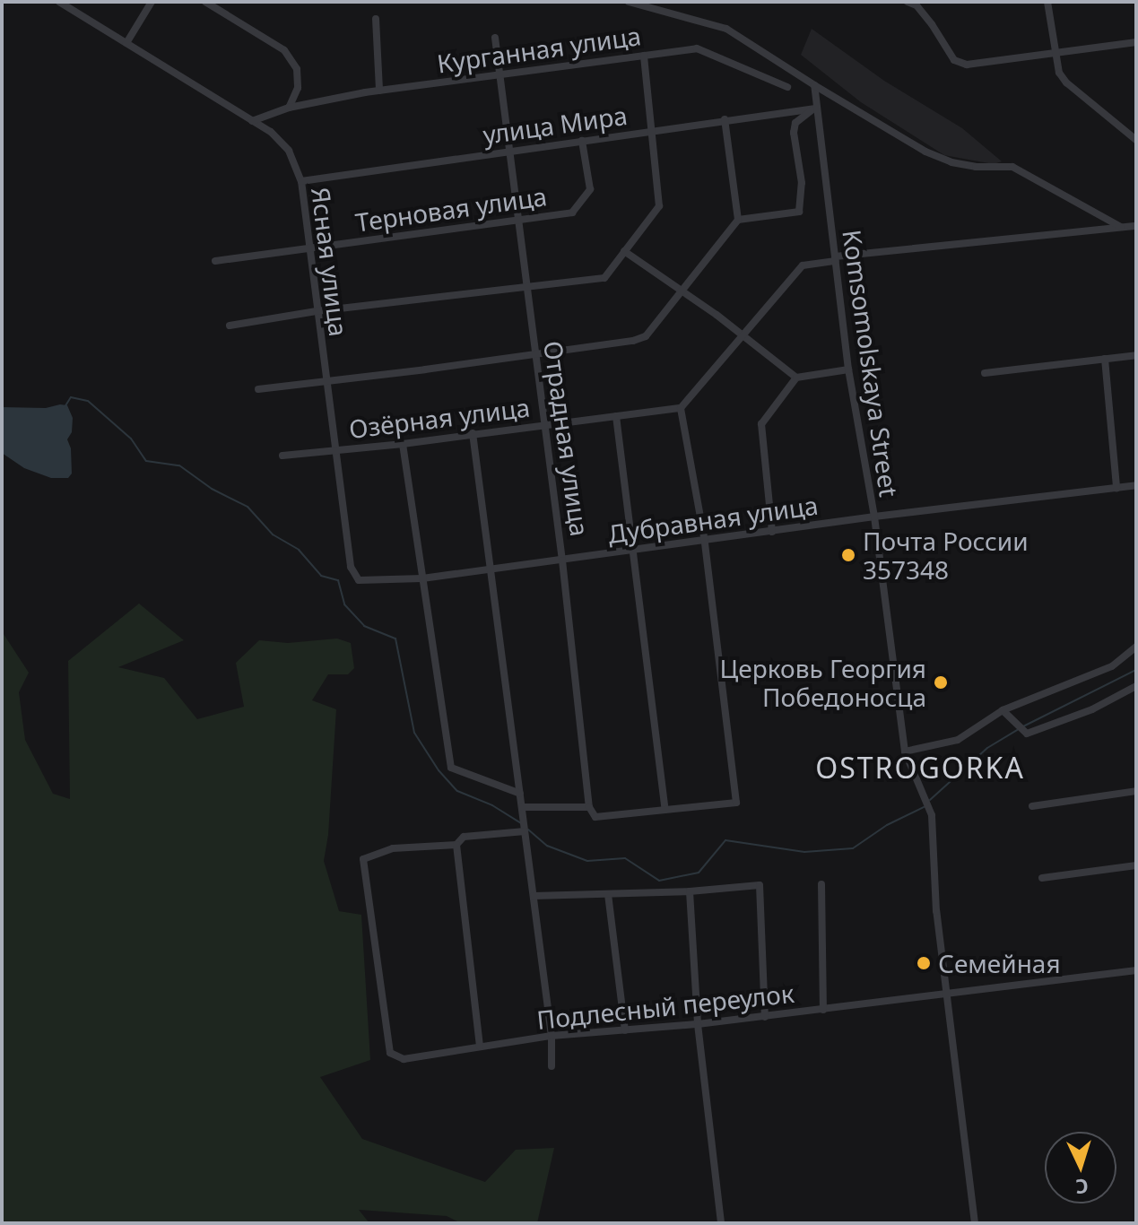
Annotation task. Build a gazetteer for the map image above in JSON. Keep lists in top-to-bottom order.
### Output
{
  "streets": {
    "street": [
      "Курганная улица",
      "улица Мира",
      "Терновая улица",
      "Ясная улица",
      "Komsomolskaya Street",
      "Озёрная улица",
      "Отрадная улица",
      "Дубравная улица",
      "Подлесный переулок"
    ]
  },
  "crossings": [
    ["Курганная улица", "Ясная улица"],
    ["Курганная улица", "Отрадная улица"],
    ["улица Мира", "Терновая улица"],
    ["улица Мира", "Ясная улица"],
    ["улица Мира", "Komsomolskaya Street"],
    ["улица Мира", "Отрадная улица"],
    ["Терновая улица", "Ясная улица"],
    ["Терновая улица", "Отрадная улица"],
    ["Ясная улица", "Озёрная улица"],
    ["Ясная улица", "Дубравная улица"],
    ["Komsomolskaya Street", "Дубравная улица"],
    ["Komsomolskaya Street", "Подлесный переулок"],
    ["Озёрная улица", "Отрадная улица"],
    ["Отрадная улица", "Дубравная улица"]
  ],
  "districts": ["OSTROGORKA"],
  "places": ["Почта России 357348", "Церковь Георгия Победоносца", "Семейная"],
  "north": "bottom"
}
